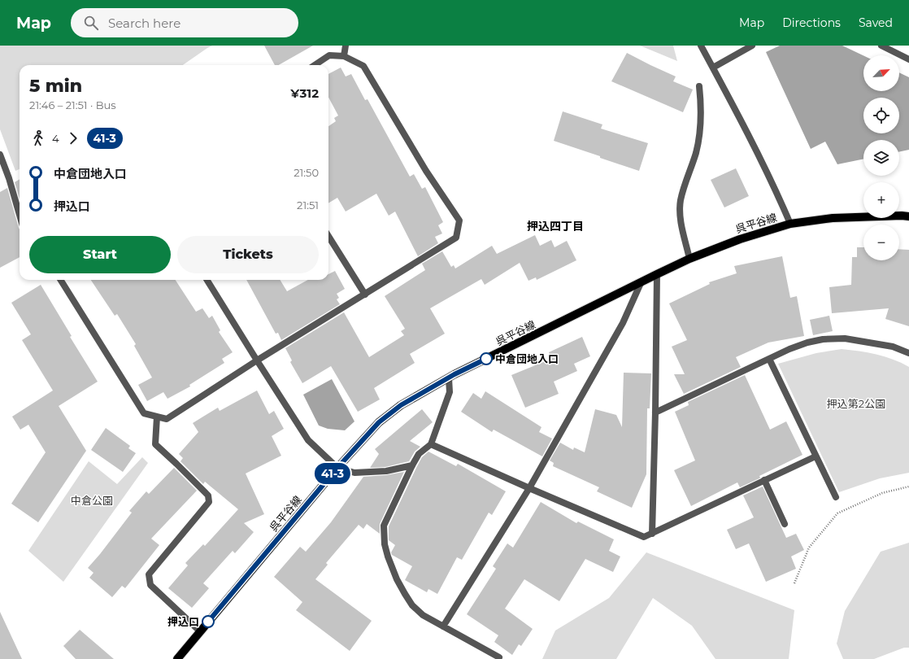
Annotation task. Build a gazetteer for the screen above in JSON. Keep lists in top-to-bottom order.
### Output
{
  "streets": {
    "main road": ["呉平谷線"]
  },
  "districts": ["押込四丁目"],
  "parks": ["押込第2公園", "中倉公園"],
  "places": ["中倉団地入口", "押込口"],
  "lines": ["bus line 41-3"],
  "north": "top right",
  "page": {
    "header": "Map",
    "search": "Search here",
    "nav": ["Map", "Directions", "Saved"],
    "on_map": "41-3",
    "map_buttons": ["+", "−"],
    "heading": ["5 min", "21:46 – 21:51 · Bus", "¥312"],
    "legs": ["4", "41-3"],
    "list": [
      {
        "name": "中倉団地入口",
        "value": "21:50"
      },
      {
        "name": "押込口",
        "value": "21:51"
      }
    ],
    "buttons": ["Start", "Tickets"]
  }
}
